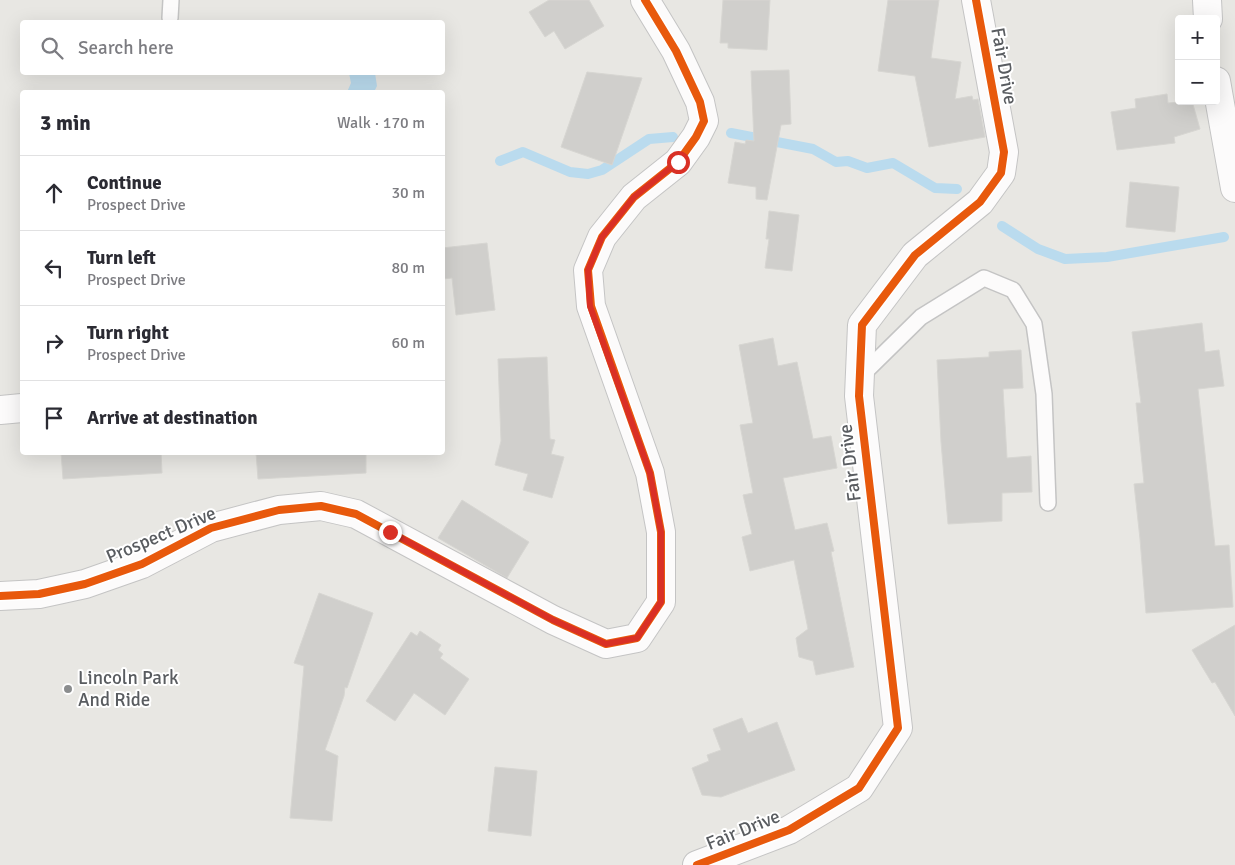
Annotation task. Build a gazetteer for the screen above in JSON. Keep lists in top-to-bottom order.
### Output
{
  "streets": {
    "street": ["Fair Drive", "Prospect Drive"]
  },
  "places": ["Lincoln Park And Ride"],
  "page": {
    "map_buttons": ["+", "−"],
    "search": "Search here",
    "heading": ["3 min", "Walk · 170 m"],
    "list": [
      ["Continue", "Prospect Drive", "30 m"],
      ["Turn left", "Prospect Drive", "80 m"],
      ["Turn right", "Prospect Drive", "60 m"],
      "Arrive at destination"
    ]
  }
}
